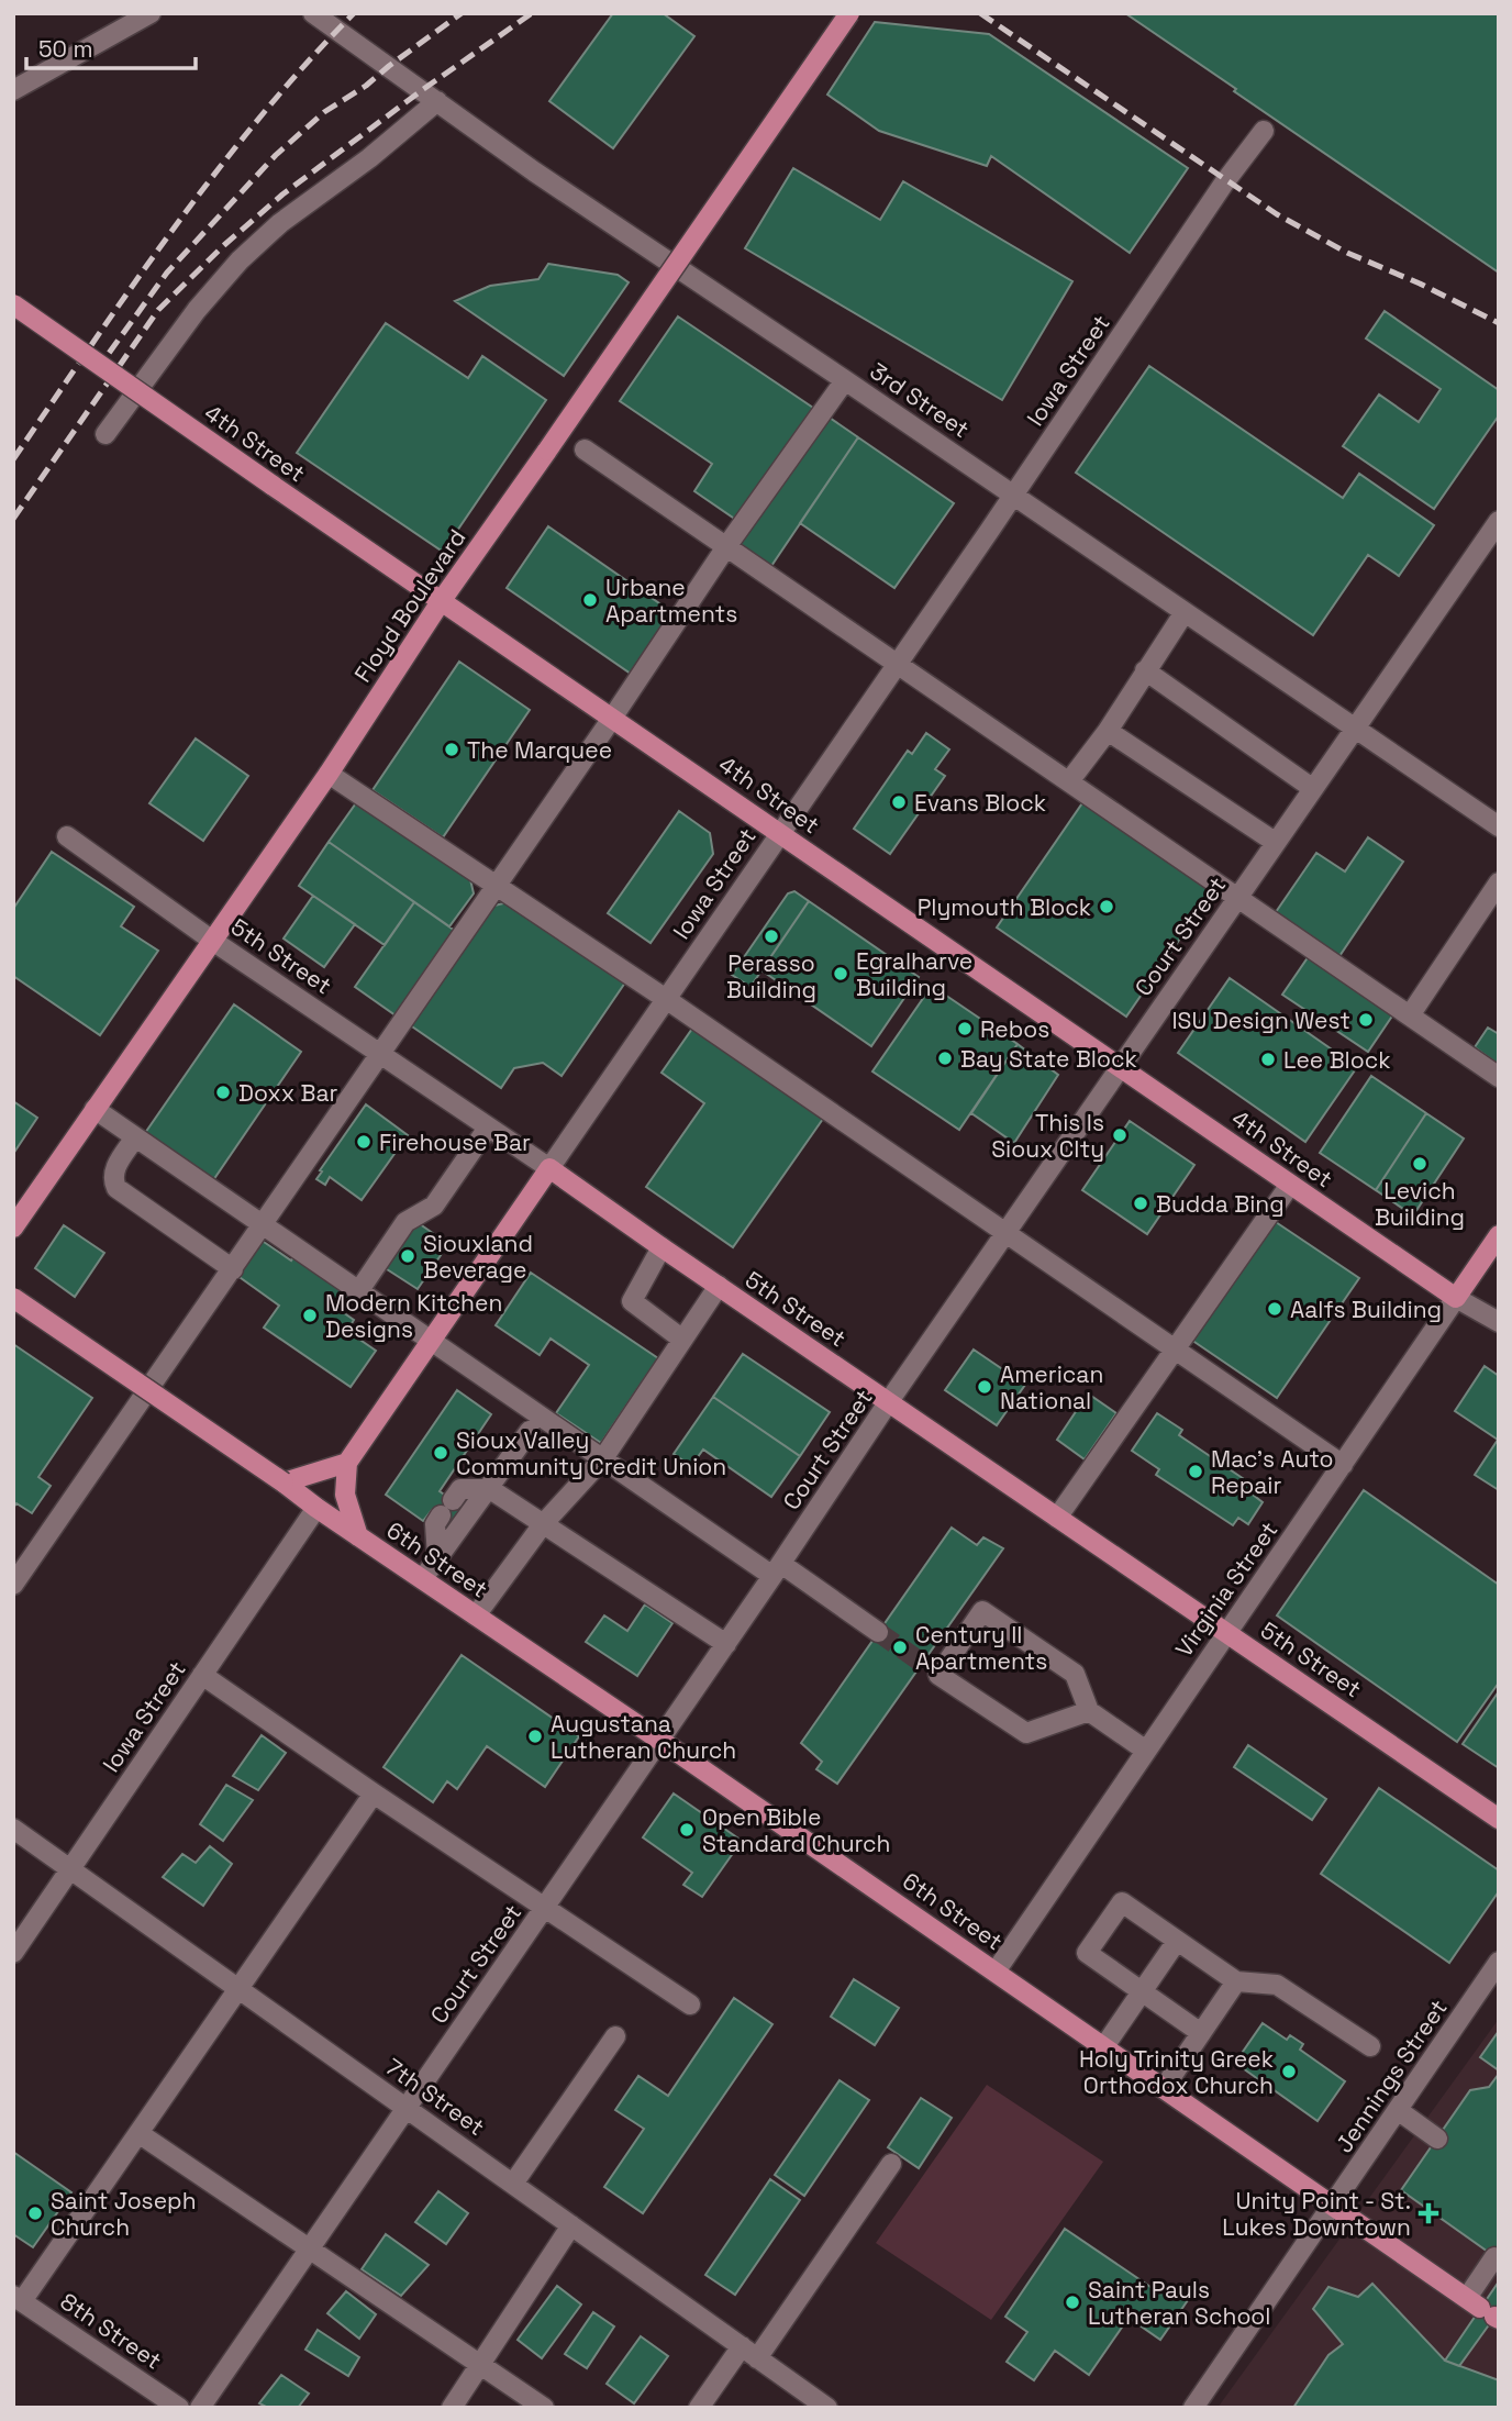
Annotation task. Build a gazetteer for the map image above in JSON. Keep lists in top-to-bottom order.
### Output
{
  "streets": {
    "main road": [
      "Iowa Street",
      "4th Street",
      "Floyd Boulevard",
      "5th Street",
      "6th Street",
      "Virginia Street"
    ],
    "street": [
      "3rd Street",
      "Court Street",
      "Jennings Street",
      "7th Street",
      "8th Street"
    ]
  },
  "crossings": [
    ["Iowa Street", "3rd Street"],
    ["Iowa Street", "4th Street"],
    ["Iowa Street", "5th Street"],
    ["Iowa Street", "6th Street"],
    ["Iowa Street", "7th Street"],
    ["3rd Street", "Court Street"],
    ["4th Street", "Floyd Boulevard"],
    ["4th Street", "Court Street"],
    ["4th Street", "Virginia Street"],
    ["Floyd Boulevard", "5th Street"],
    ["Court Street", "5th Street"],
    ["Court Street", "6th Street"],
    ["Court Street", "7th Street"],
    ["5th Street", "Virginia Street"],
    ["6th Street", "Virginia Street"],
    ["6th Street", "Jennings Street"]
  ],
  "places": {
    "other": [
      "Urbane Apartments",
      "The Marquee",
      "Evans Block",
      "Plymouth Block",
      "Perasso Building",
      "Egralharve Building",
      "ISU Design West",
      "Rebos",
      "Bay State Block",
      "Lee Block",
      "Doxx Bar",
      "This Is Sioux CIty",
      "Firehouse Bar",
      "Levich Building",
      "Budda Bing",
      "Siouxland Beverage",
      "Aalfs Building",
      "Modern Kitchen Designs",
      "American National",
      "Sioux Valley Community Credit Union",
      "Mac's Auto Repair",
      "Century II Apartments",
      "Augustana Lutheran Church",
      "Open Bible Standard Church",
      "Holy Trinity Greek Orthodox Church",
      "Saint Joseph Church",
      "Saint Pauls Lutheran School"
    ],
    "health": ["Unity Point - St. Lukes Downtown"]
  },
  "scale_bar": "50 m"
}
